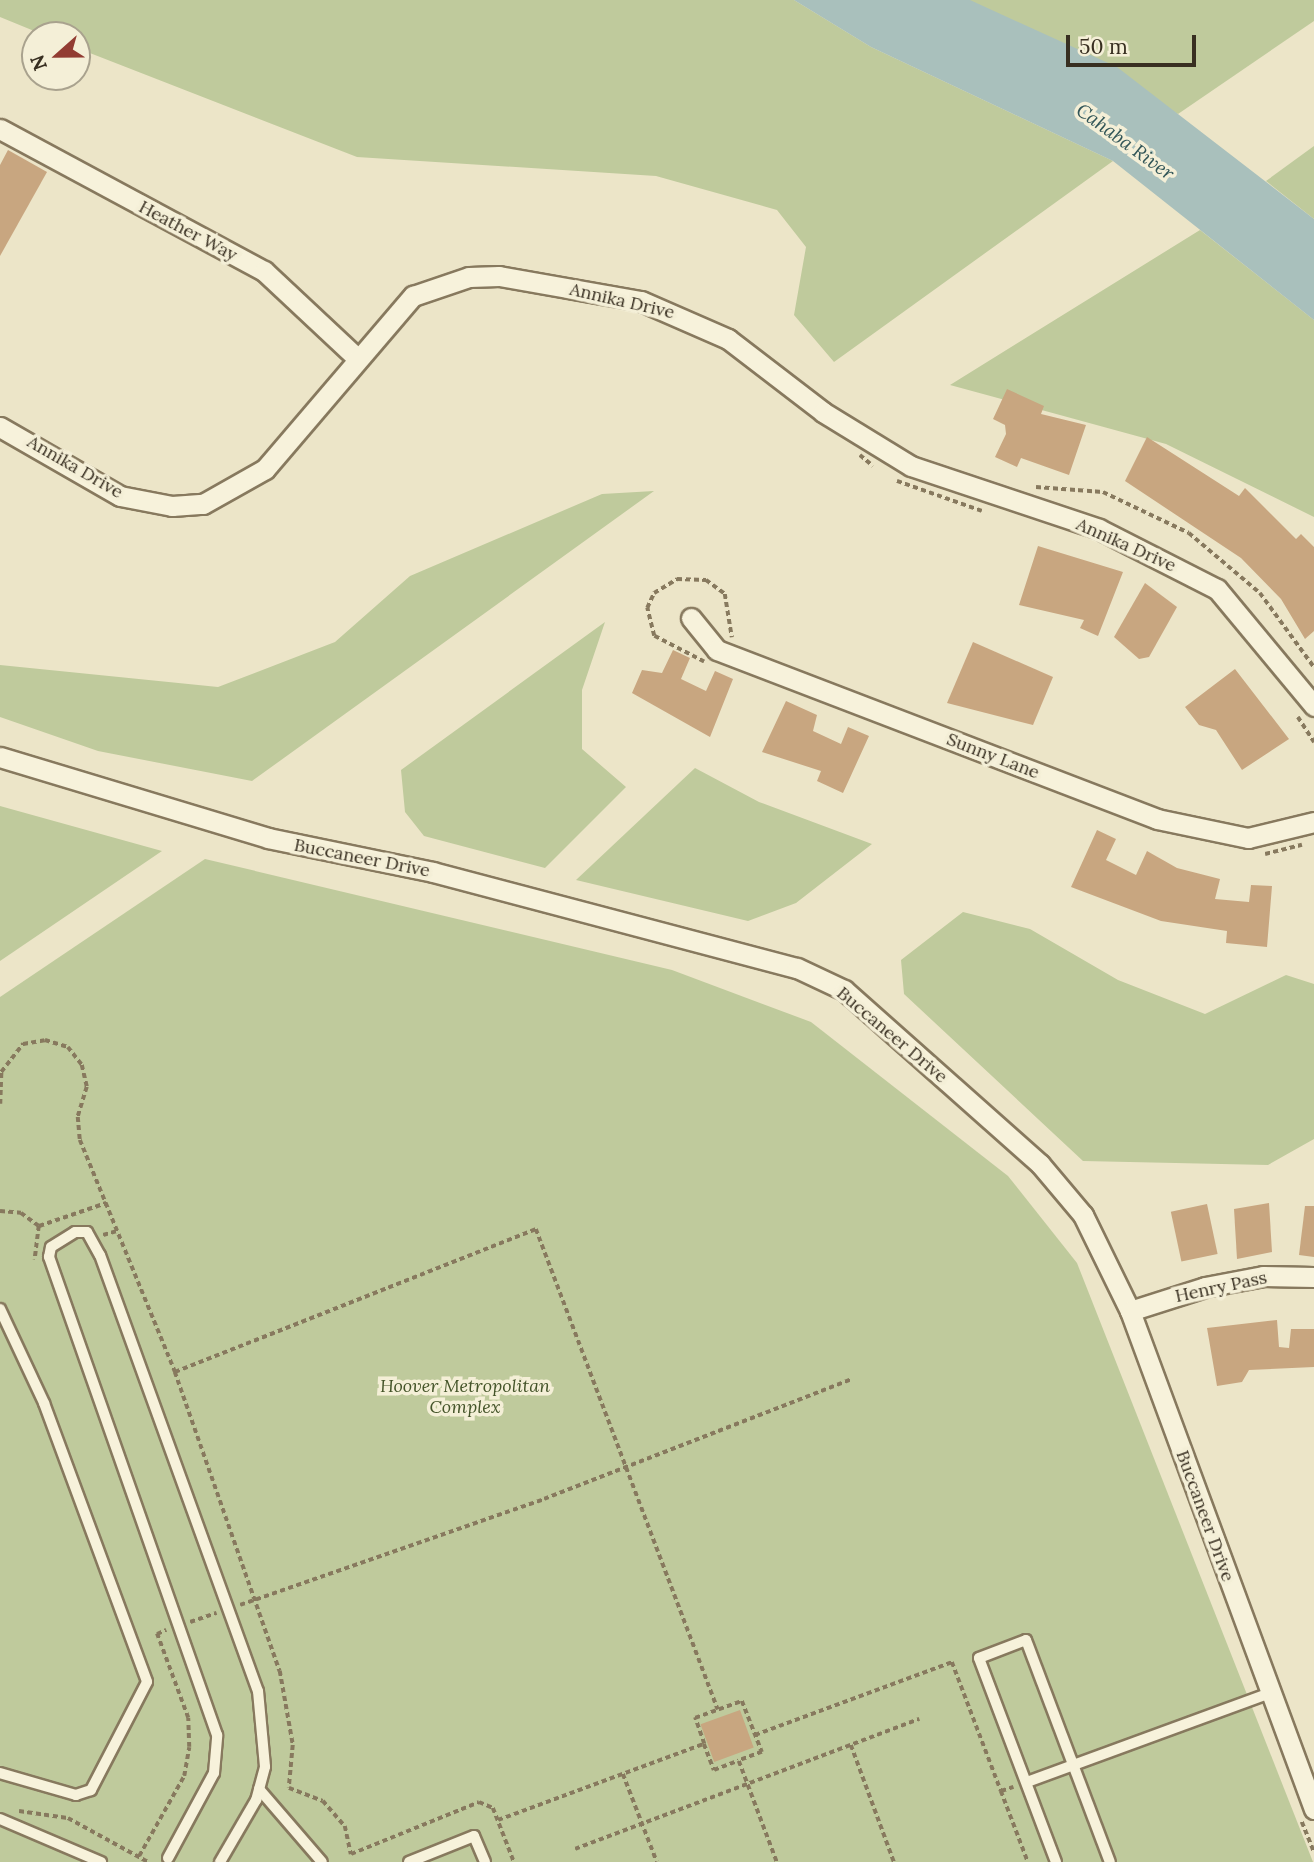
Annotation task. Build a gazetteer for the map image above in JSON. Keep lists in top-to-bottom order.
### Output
{
  "streets": {
    "street": [
      "Heather Way",
      "Annika Drive",
      "Sunny Lane",
      "Buccaneer Drive",
      "Henry Pass"
    ]
  },
  "crossings": [
    ["Heather Way", "Annika Drive"],
    ["Buccaneer Drive", "Henry Pass"]
  ],
  "water": ["Cahaba River"],
  "parks": ["Hoover Metropolitan Complex"],
  "scale_bar": "50 m",
  "north": "left"
}
